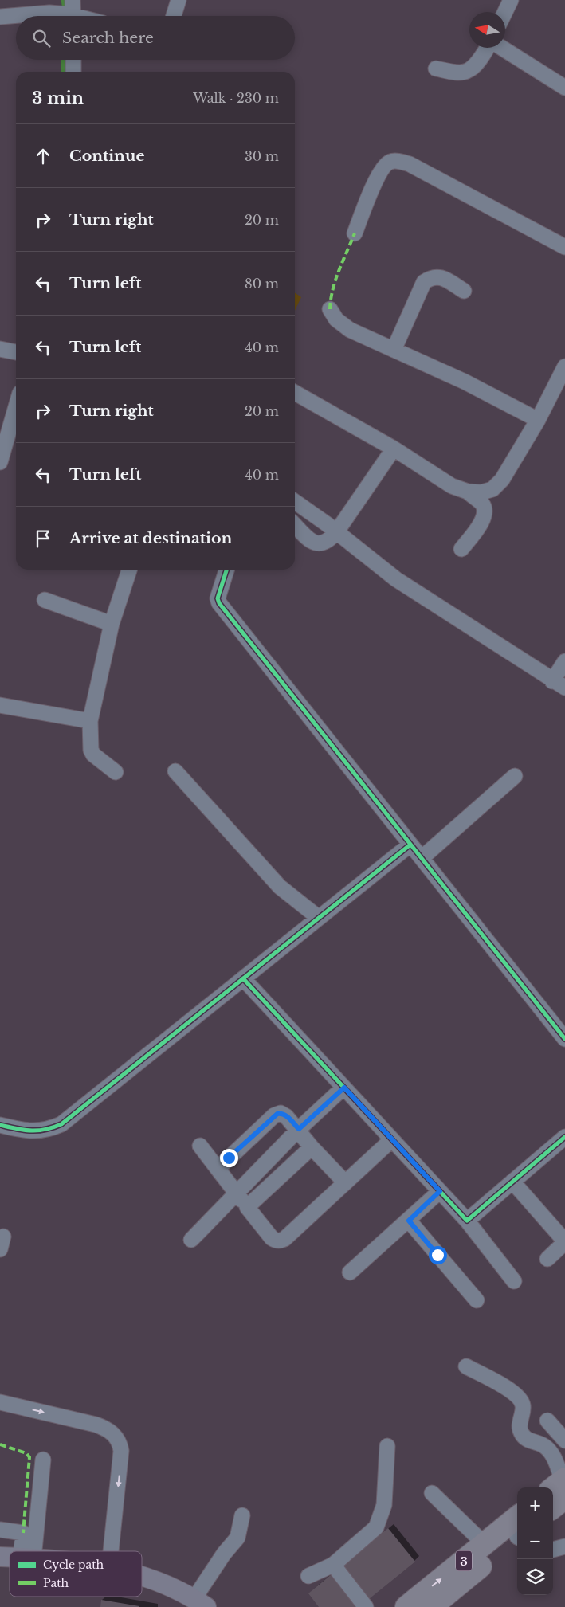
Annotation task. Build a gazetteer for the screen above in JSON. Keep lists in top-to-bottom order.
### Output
{
  "streets": {
    "highway": ["3"]
  },
  "legend": ["Cycle path", "Path"],
  "north": "left",
  "page": {
    "search": "Search here",
    "heading": ["3 min", "Walk · 230 m"],
    "list": [
      ["Continue", "30 m"],
      ["Turn right", "20 m"],
      ["Turn left", "80 m"],
      ["Turn left", "40 m"],
      ["Turn right", "20 m"],
      ["Turn left", "40 m"],
      "Arrive at destination"
    ],
    "map_buttons": ["+", "−"]
  }
}
